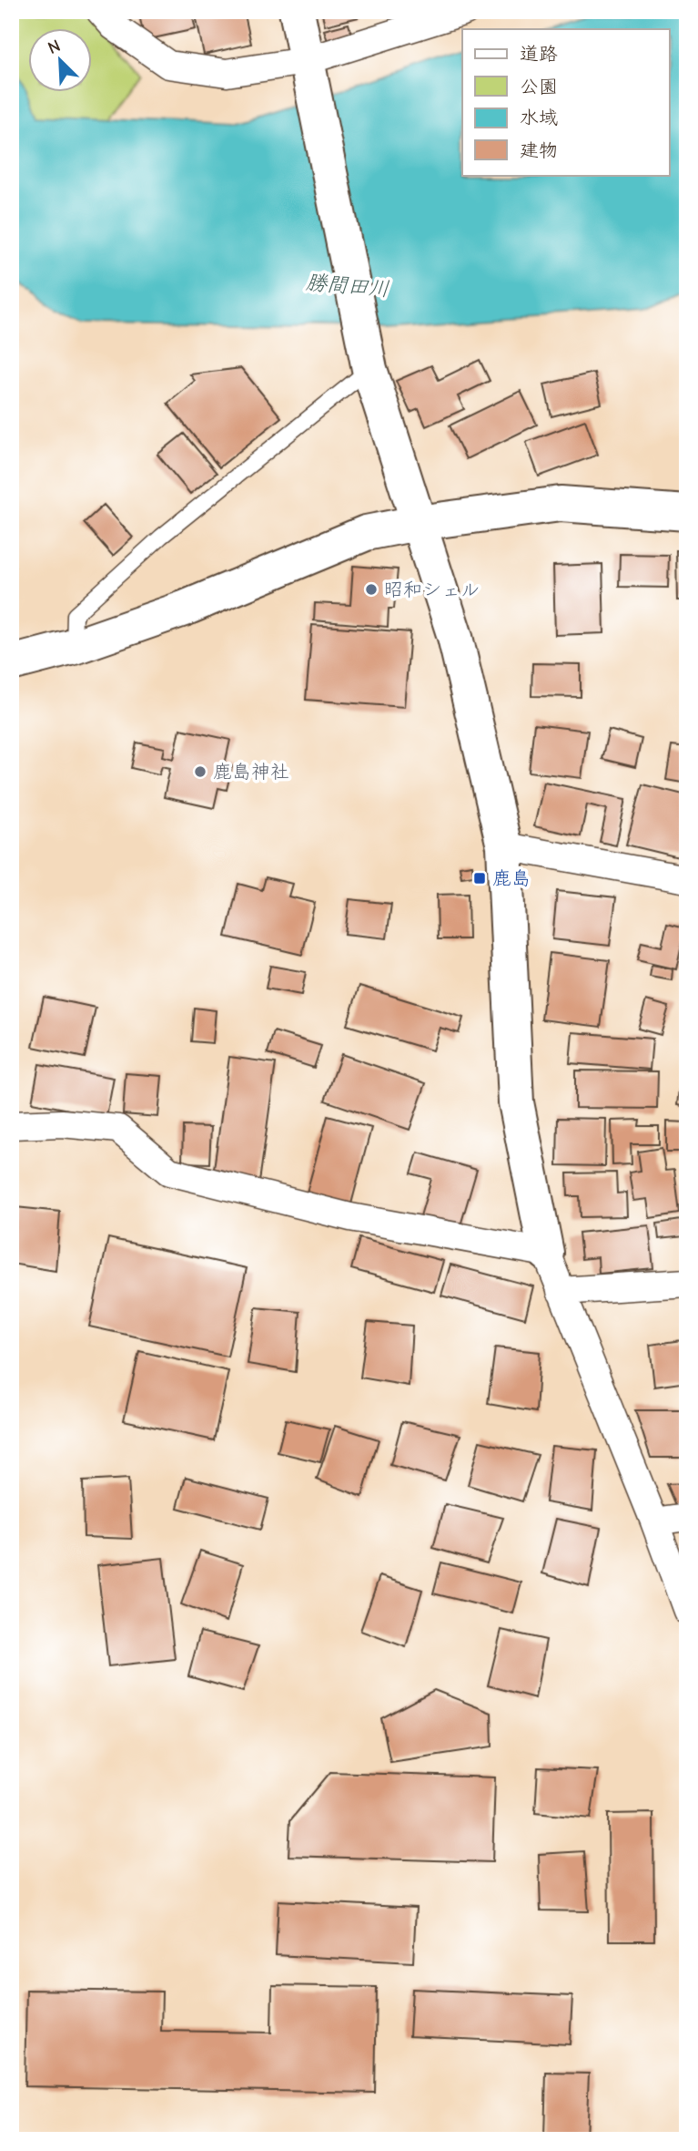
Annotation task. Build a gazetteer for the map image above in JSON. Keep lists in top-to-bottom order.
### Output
{
  "water": ["勝間田川"],
  "places": {
    "other": ["昭和シェル", "鹿島神社"],
    "transit": ["鹿島"]
  },
  "legend": [
    "道路",
    "公園",
    "水域",
    "建物"
  ],
  "north": "top left"
}
